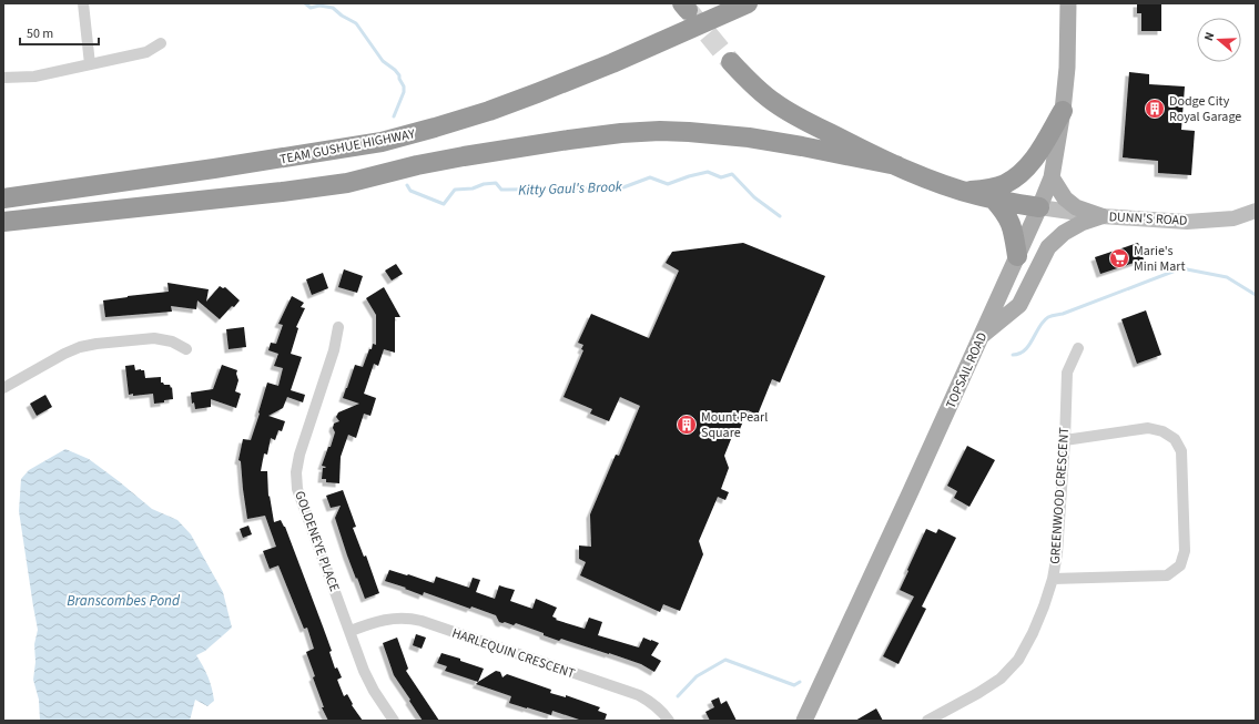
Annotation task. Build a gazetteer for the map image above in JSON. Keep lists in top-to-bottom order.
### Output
{
  "streets": {
    "highway": ["TEAM GUSHUE HIGHWAY"],
    "main road": ["DUNN'S ROAD", "TOPSAIL ROAD"],
    "street": ["GREENWOOD CRESCENT", "GOLDENEYE PLACE", "HARLEQUIN CRESCENT"]
  },
  "crossings": [
    ["DUNN'S ROAD", "TOPSAIL ROAD"],
    ["GOLDENEYE PLACE", "HARLEQUIN CRESCENT"]
  ],
  "water": ["Kitty Gaul's Brook", "Branscombes Pond"],
  "places": {
    "building": ["Dodge City Royal Garage", "Mount Pearl Square"],
    "supermarket": ["Marie's Mini Mart"]
  },
  "scale_bar": "50 m",
  "north": "left"
}
